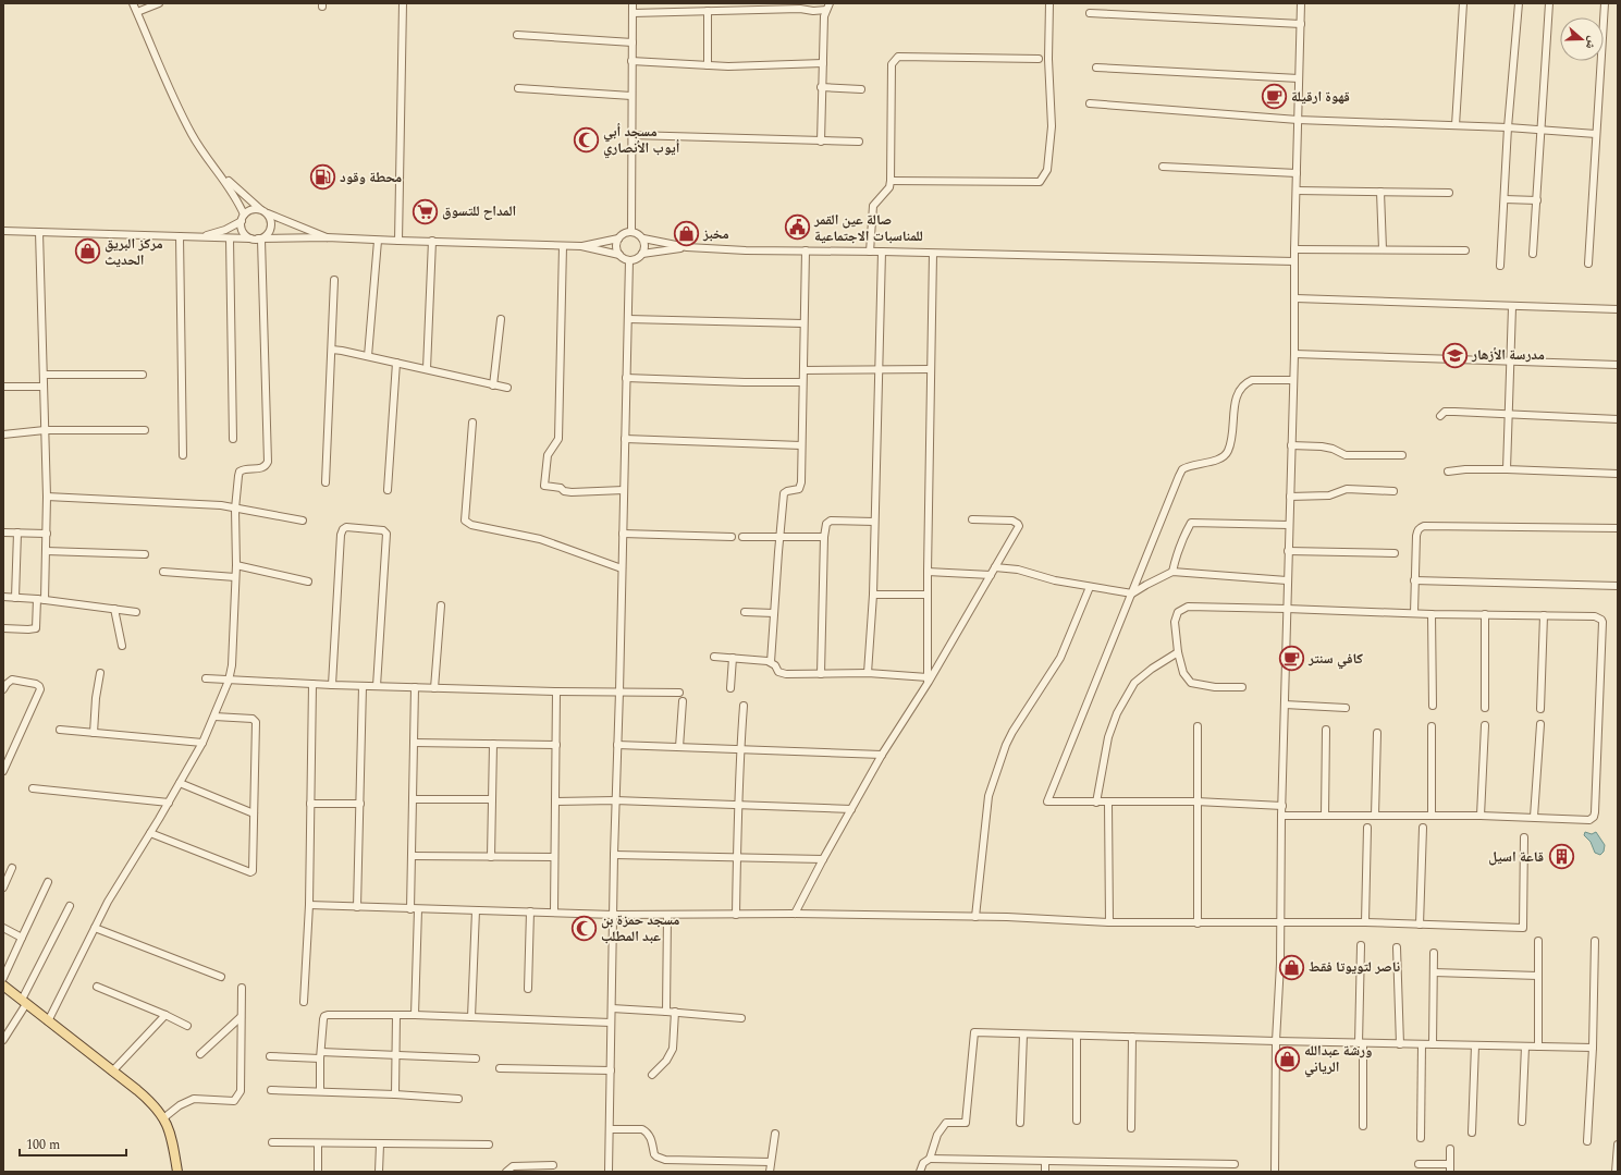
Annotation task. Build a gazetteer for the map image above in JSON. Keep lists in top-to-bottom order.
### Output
{
  "places": {
    "cafe": ["قهوة ارقيلة", "كافي سنتر"],
    "mosque": ["مسجد أبي أيوب الأنصاري", "مسجد حمزة بن عبد المطلب"],
    "fuel station": ["محطة وقود"],
    "supermarket": ["المداح للتسوق"],
    "public building": ["صالة عين القمر للمناسبات الاجتماعية"],
    "shop": [
      "مخبز",
      "مركز البريق الحديث",
      "ناصر لتويوتا فقط",
      "ورشة عبدالله الرياني"
    ],
    "school or university": ["مدرسة الأزهار"],
    "building": ["قاعة اسيل"]
  },
  "scale_bar": "100 m",
  "north": "right"
}
